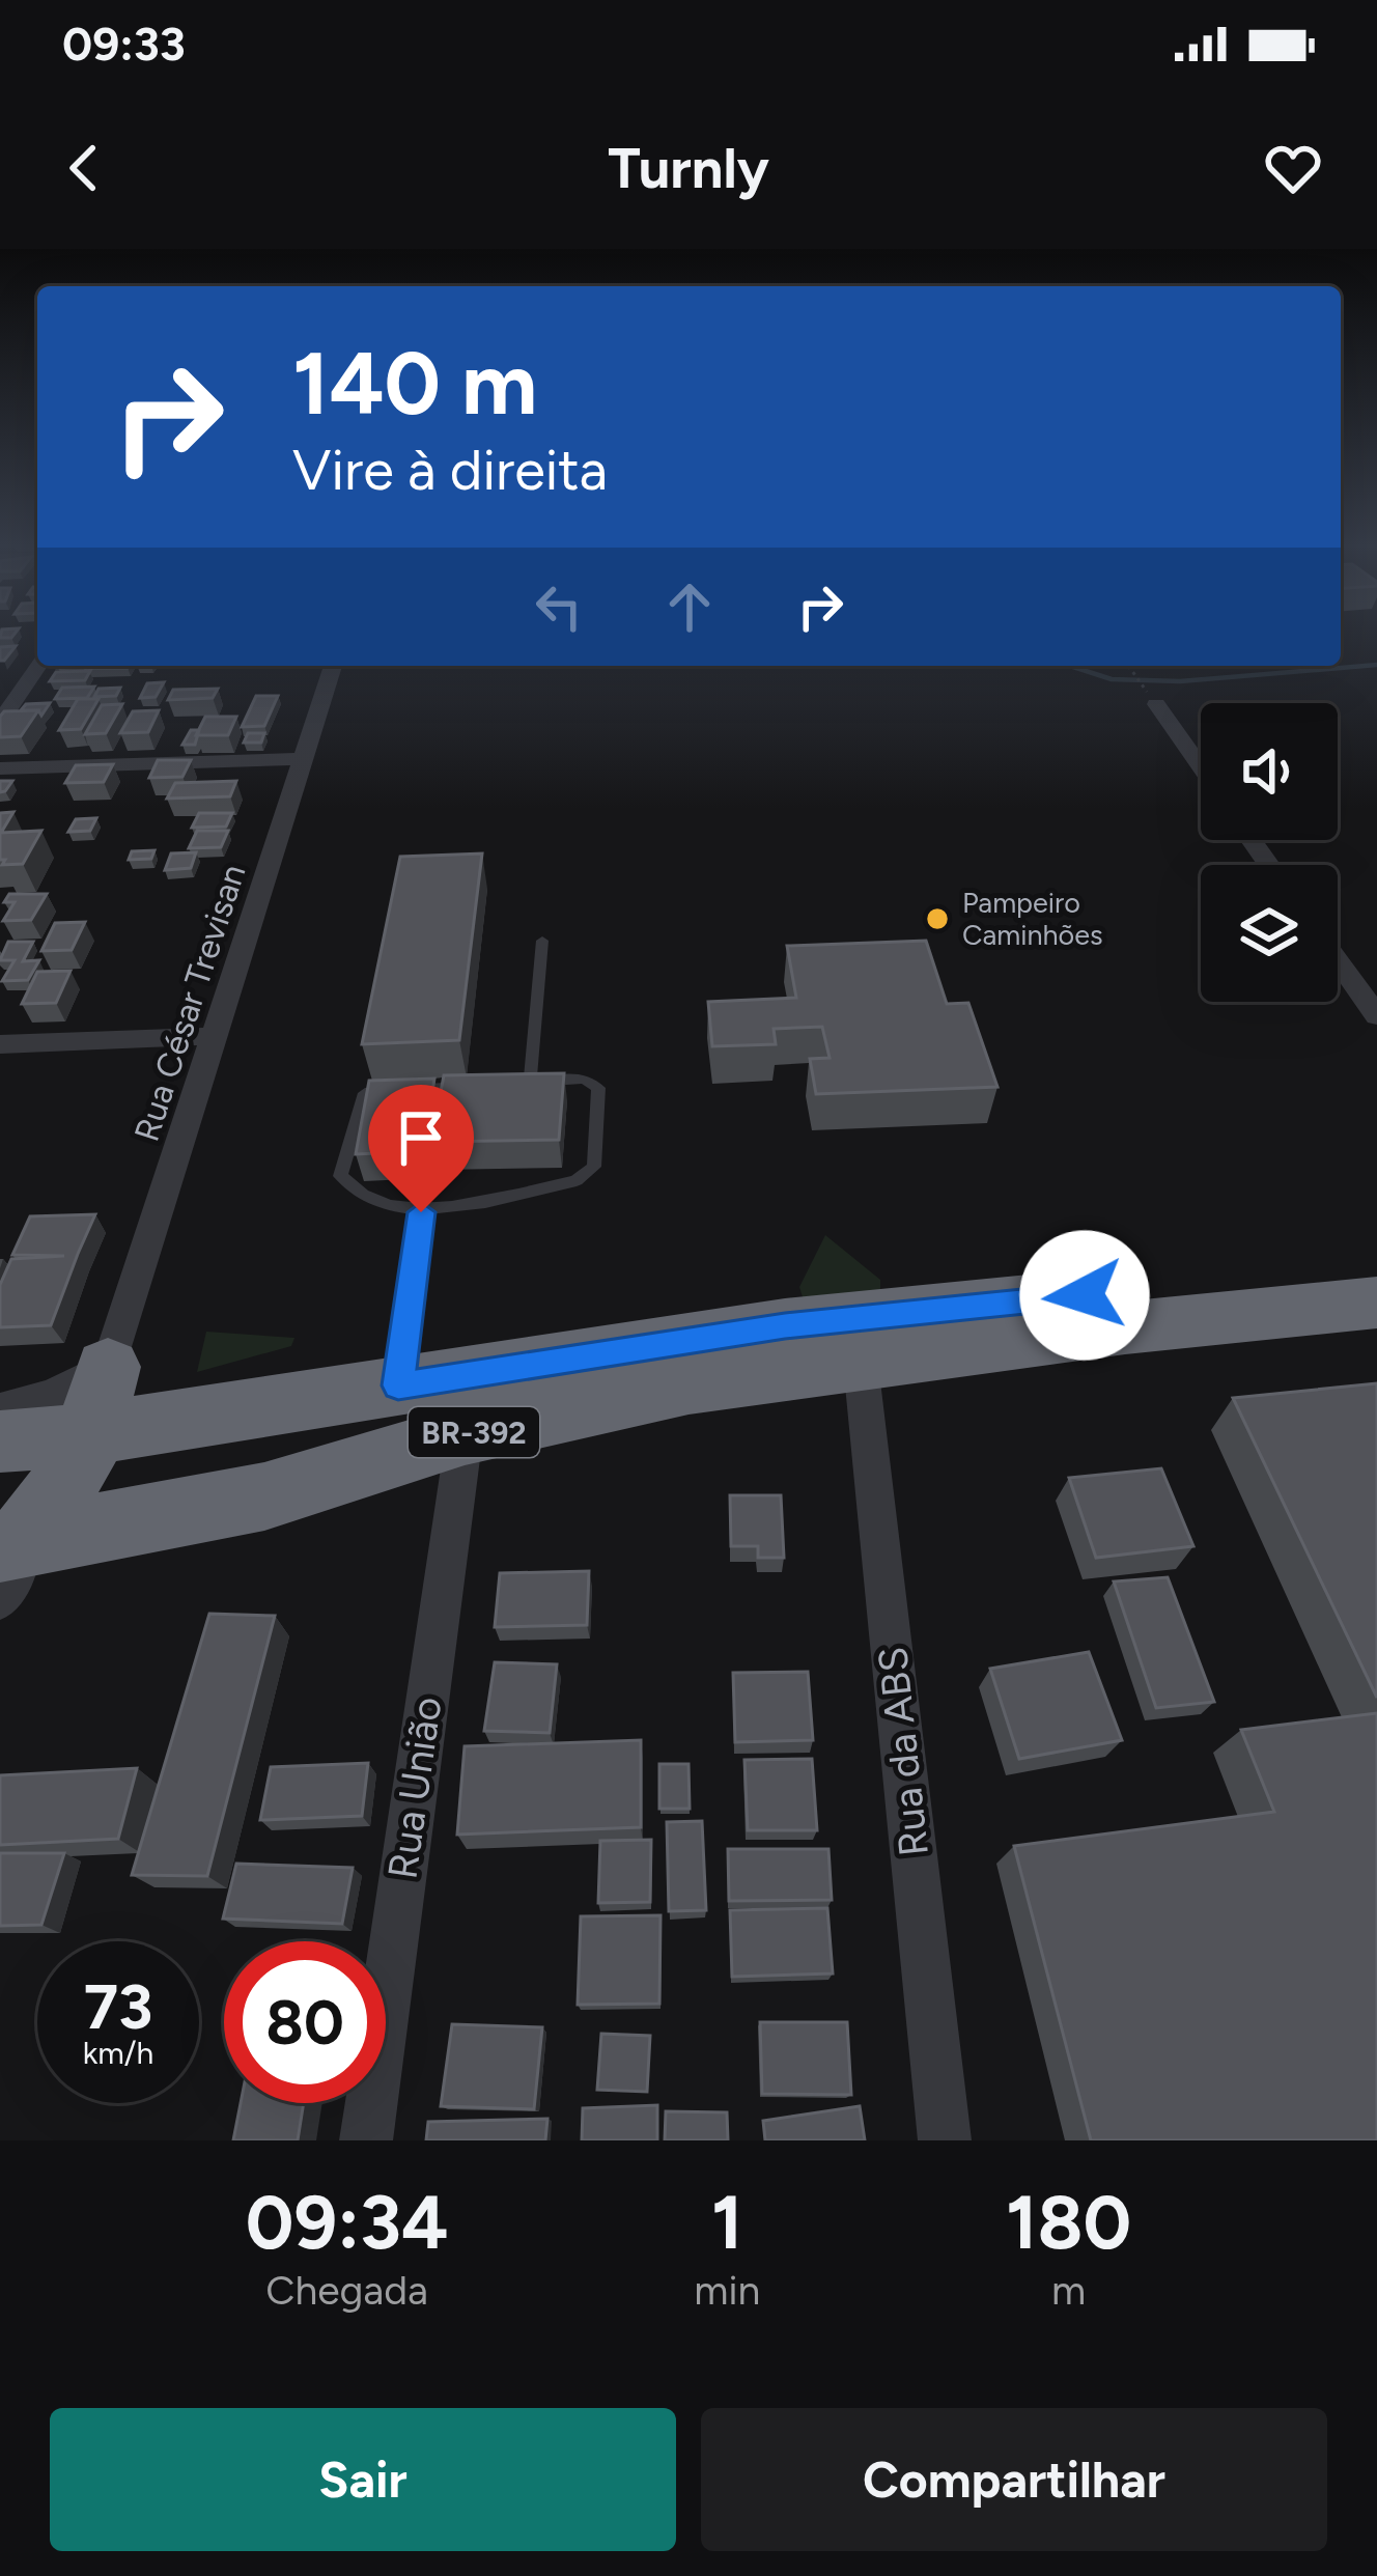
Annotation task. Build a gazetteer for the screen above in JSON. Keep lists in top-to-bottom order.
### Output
{
  "streets": {
    "highway": ["BR-392"],
    "street": ["Rua César Trevisan", "Rua da ABS", "Rua União"]
  },
  "crossings": [
    ["Rua César Trevisan", "BR-392"],
    ["BR-392", "Rua da ABS"],
    ["BR-392", "Rua União"]
  ],
  "places": ["Pampeiro Caminhões"],
  "page": {
    "status": "09:33",
    "header": "Turnly",
    "turn": ["140 m", "Vire à direita"],
    "speed": "73 km/h",
    "limit": "80",
    "eta": [
      "09:34",
      "Chegada",
      "1",
      "min",
      "180",
      "m"
    ],
    "buttons": ["Sair", "Compartilhar"]
  }
}
